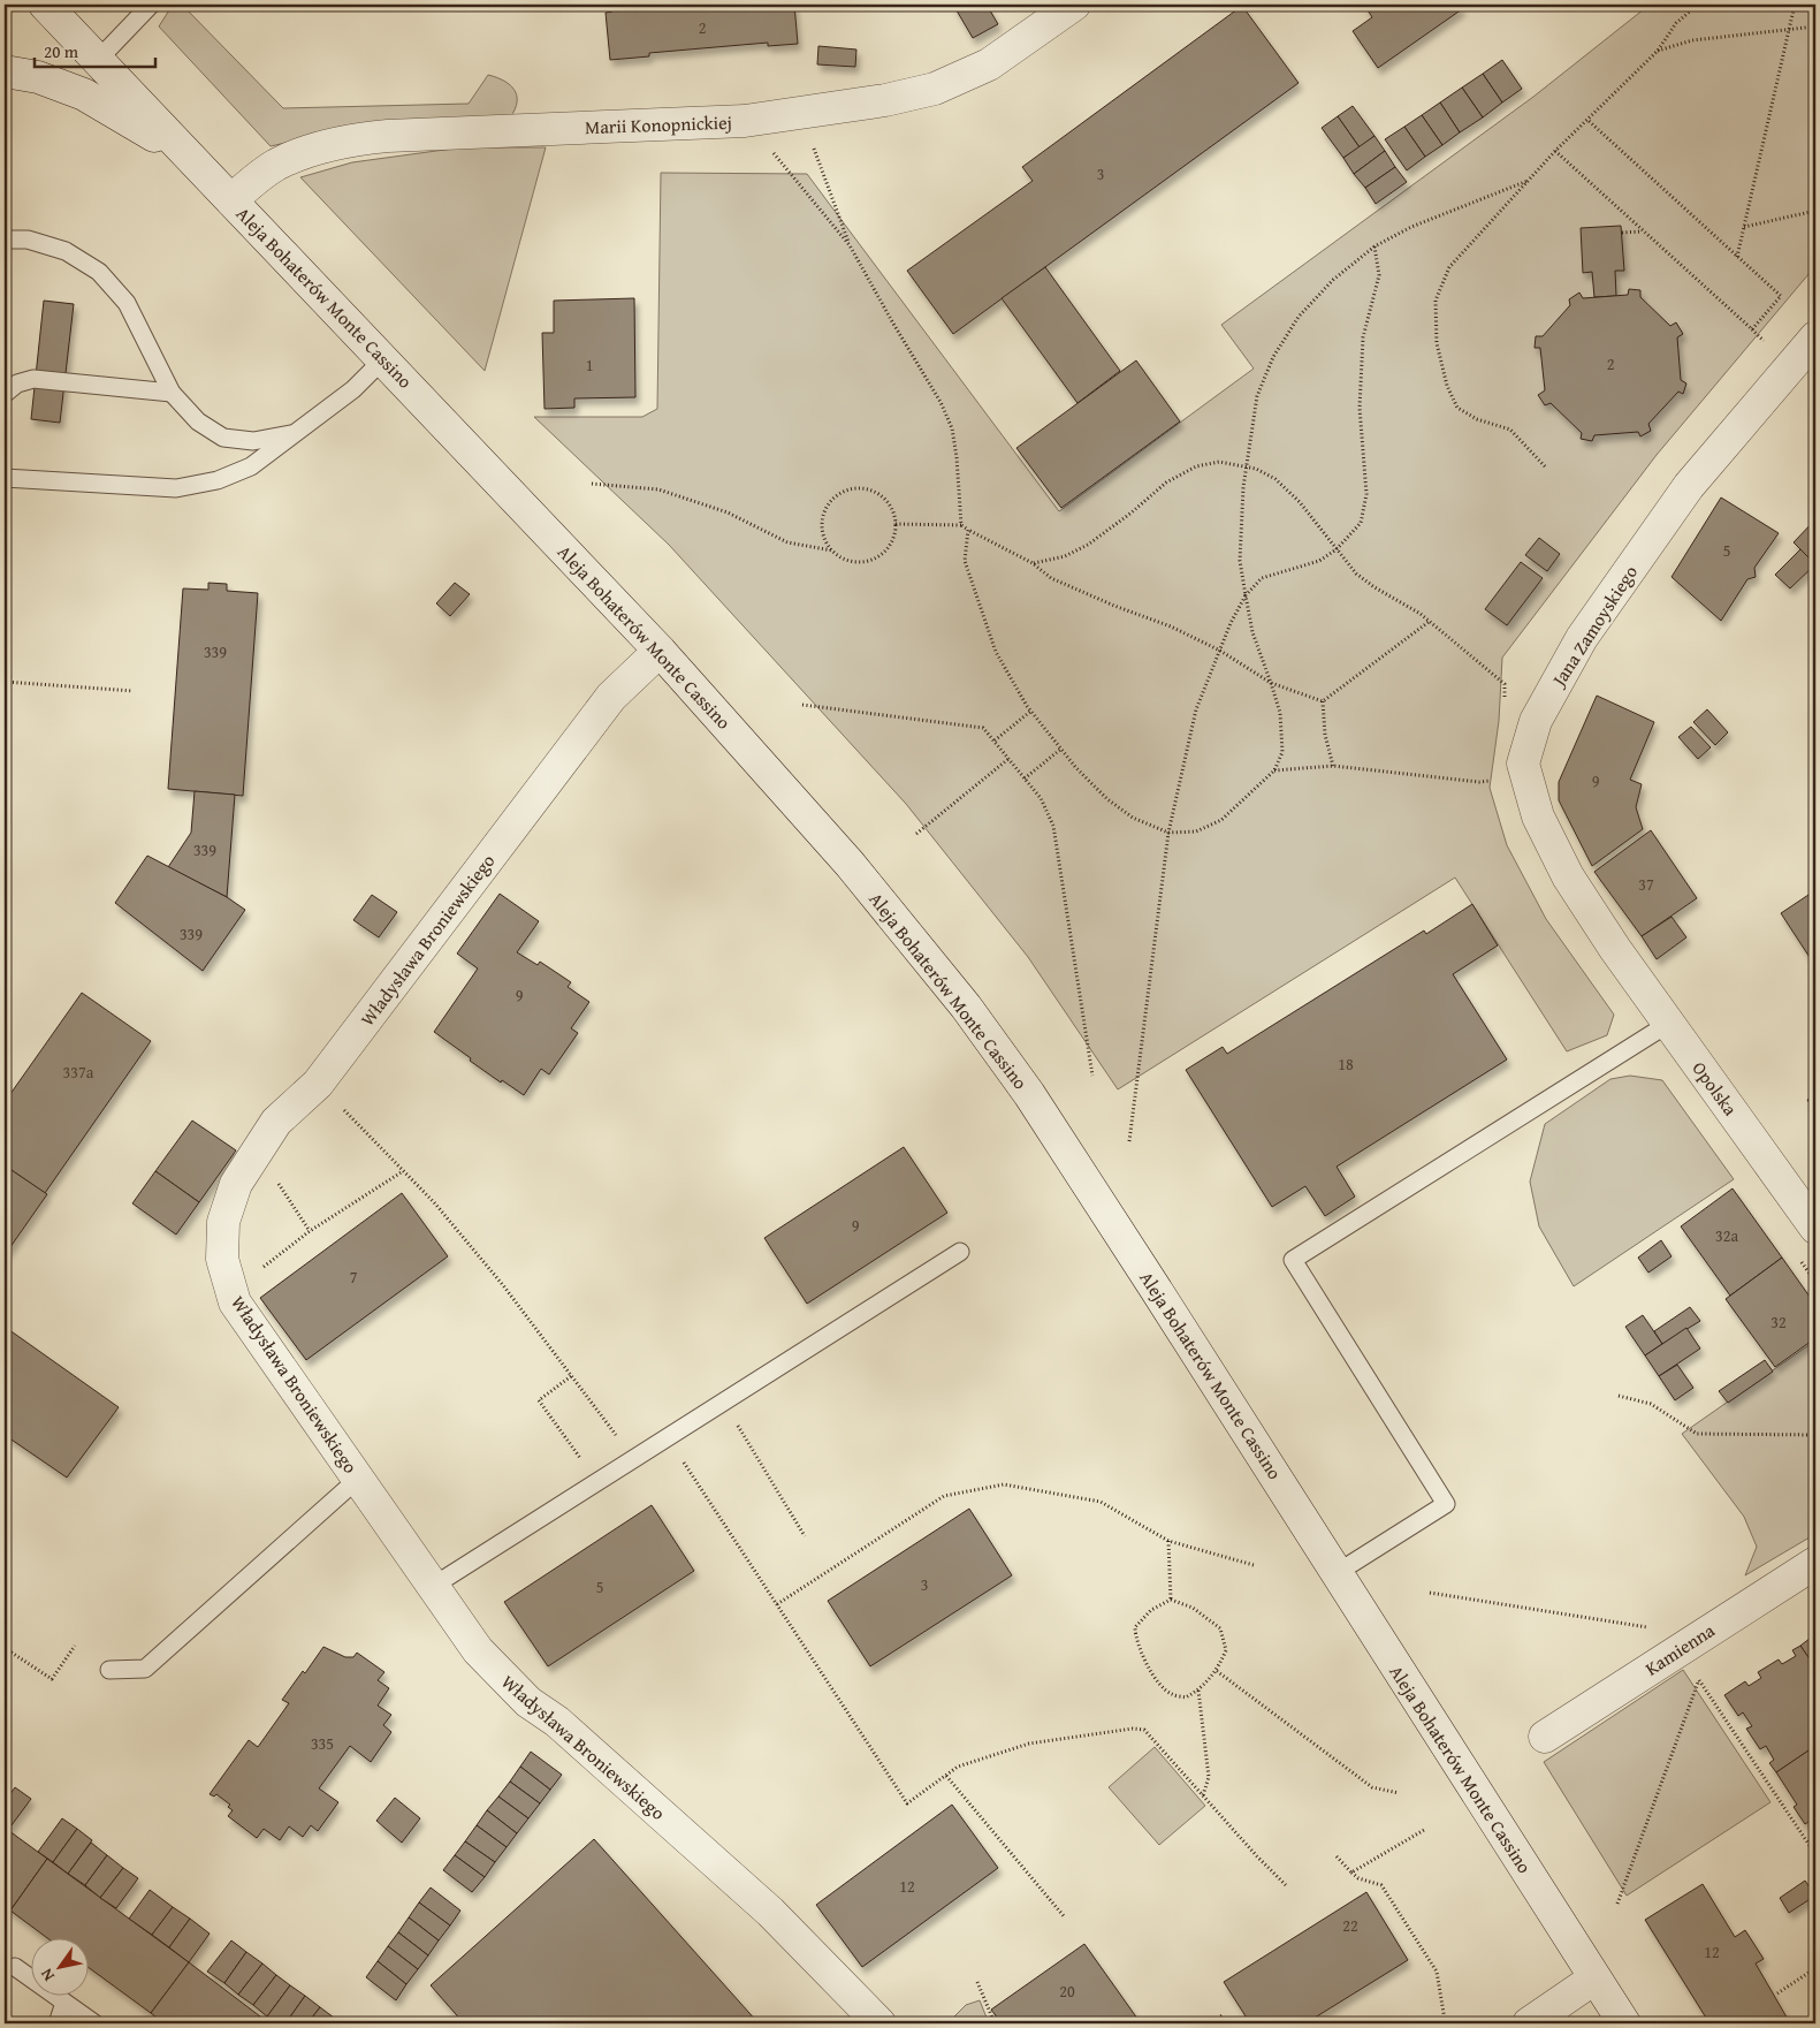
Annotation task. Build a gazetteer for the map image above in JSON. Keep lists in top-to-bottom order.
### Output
{
  "streets": {
    "street": [
      "Marii Konopnickiej",
      "Aleja Bohaterów Monte Cassino",
      "Jana Zamoyskiego",
      "Władysława Broniewskiego",
      "Opolska",
      "Kamienna"
    ]
  },
  "crossings": [
    ["Marii Konopnickiej", "Aleja Bohaterów Monte Cassino"],
    ["Aleja Bohaterów Monte Cassino", "Władysława Broniewskiego"],
    ["Jana Zamoyskiego", "Opolska"]
  ],
  "house_numbers": [
    "2",
    "3",
    "2",
    "1",
    "5",
    "339",
    "9",
    "339",
    "37",
    "339",
    "9",
    "18",
    "337a",
    "9",
    "32a",
    "7",
    "32",
    "3",
    "5",
    "335",
    "12",
    "22",
    "12",
    "20"
  ],
  "scale_bar": "20 m",
  "north": "bottom left"
}
